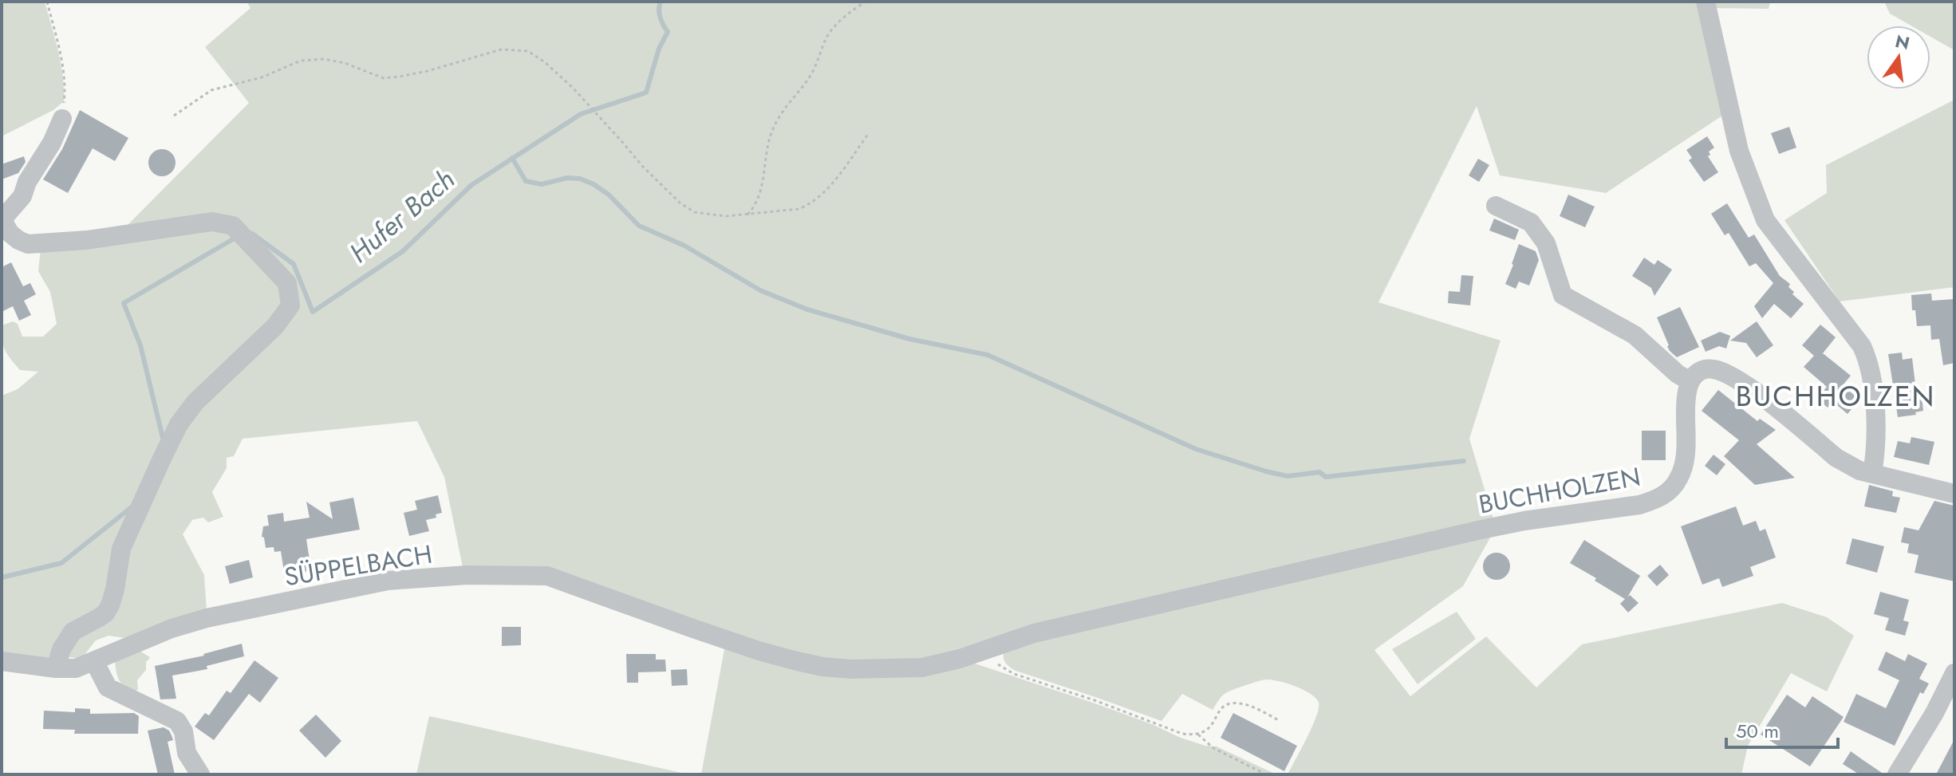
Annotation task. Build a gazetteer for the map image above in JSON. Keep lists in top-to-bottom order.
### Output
{
  "streets": {
    "street": ["BUCHHOLZEN", "SÜPPELBACH"]
  },
  "crossings": [
    ["BUCHHOLZEN", "SÜPPELBACH"]
  ],
  "districts": ["BUCHHOLZEN"],
  "water": ["Hufer Bach"],
  "scale_bar": "50 m",
  "north": "top"
}
